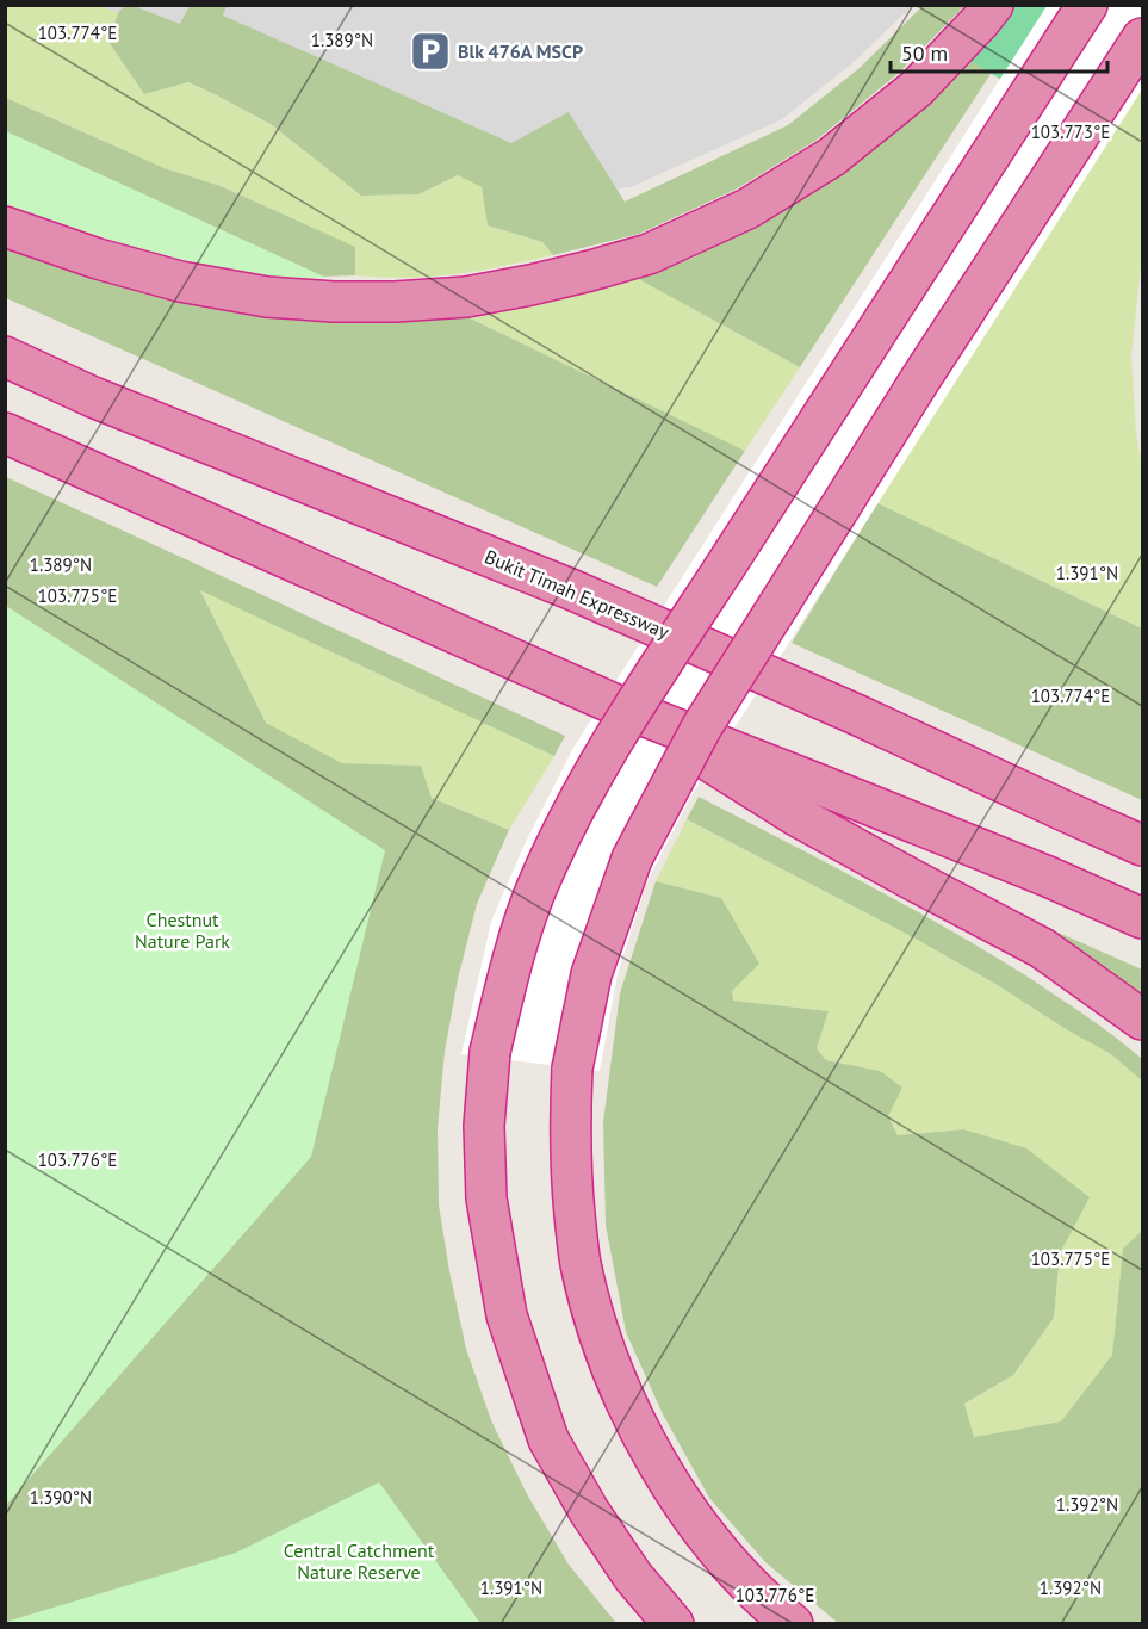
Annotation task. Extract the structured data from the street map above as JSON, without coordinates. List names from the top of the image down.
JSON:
{
  "streets": {
    "highway": ["Bukit Timah Expressway"]
  },
  "parks": ["Chestnut Nature Park", "Central Catchment Nature Reserve"],
  "places": {
    "parking": ["Blk 476A MSCP"]
  },
  "scale_bar": "50 m",
  "coordinates": [
    "103.774°E",
    "1.389°N",
    "103.773°E",
    "1.391°N",
    "103.775°E",
    "103.776°E",
    "1.390°N",
    "1.392°N"
  ]
}
